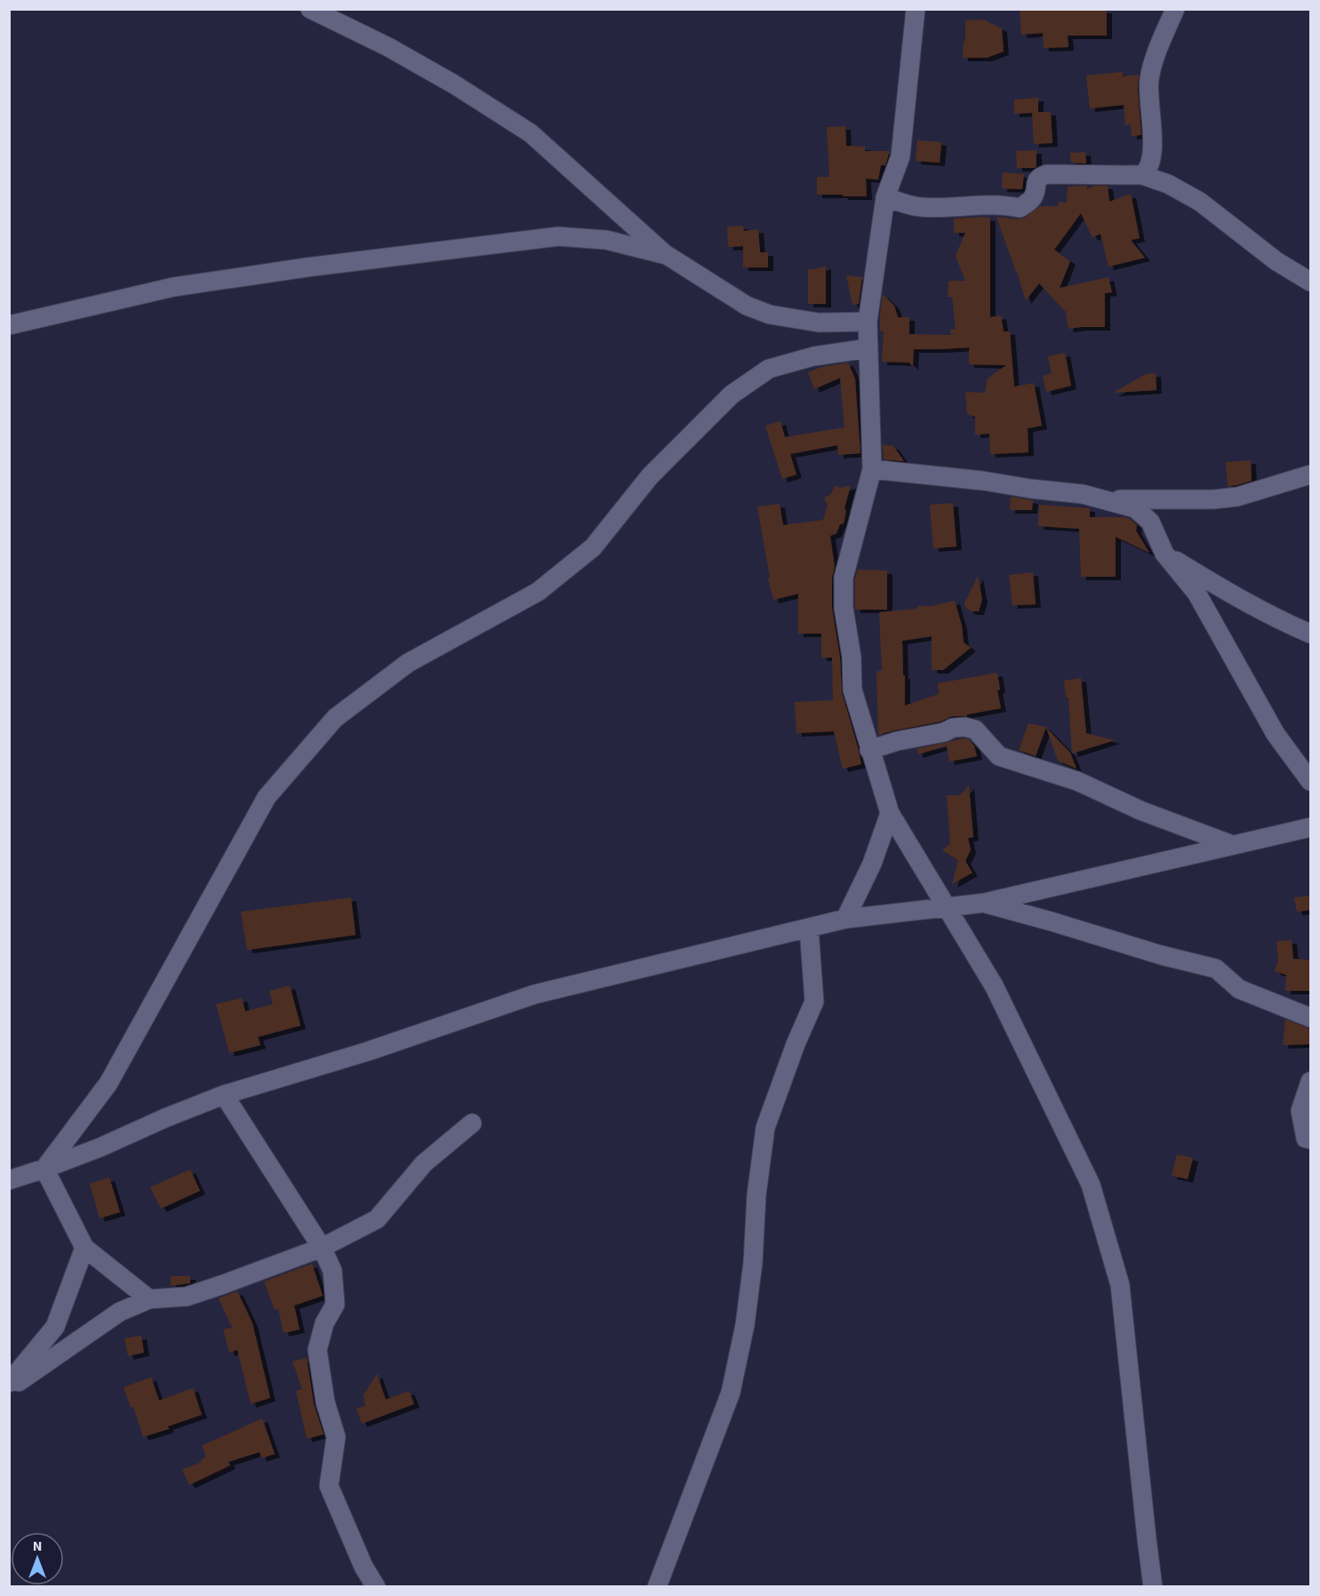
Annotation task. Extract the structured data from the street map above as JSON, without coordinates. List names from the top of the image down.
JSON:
{
  "north": "top"
}
